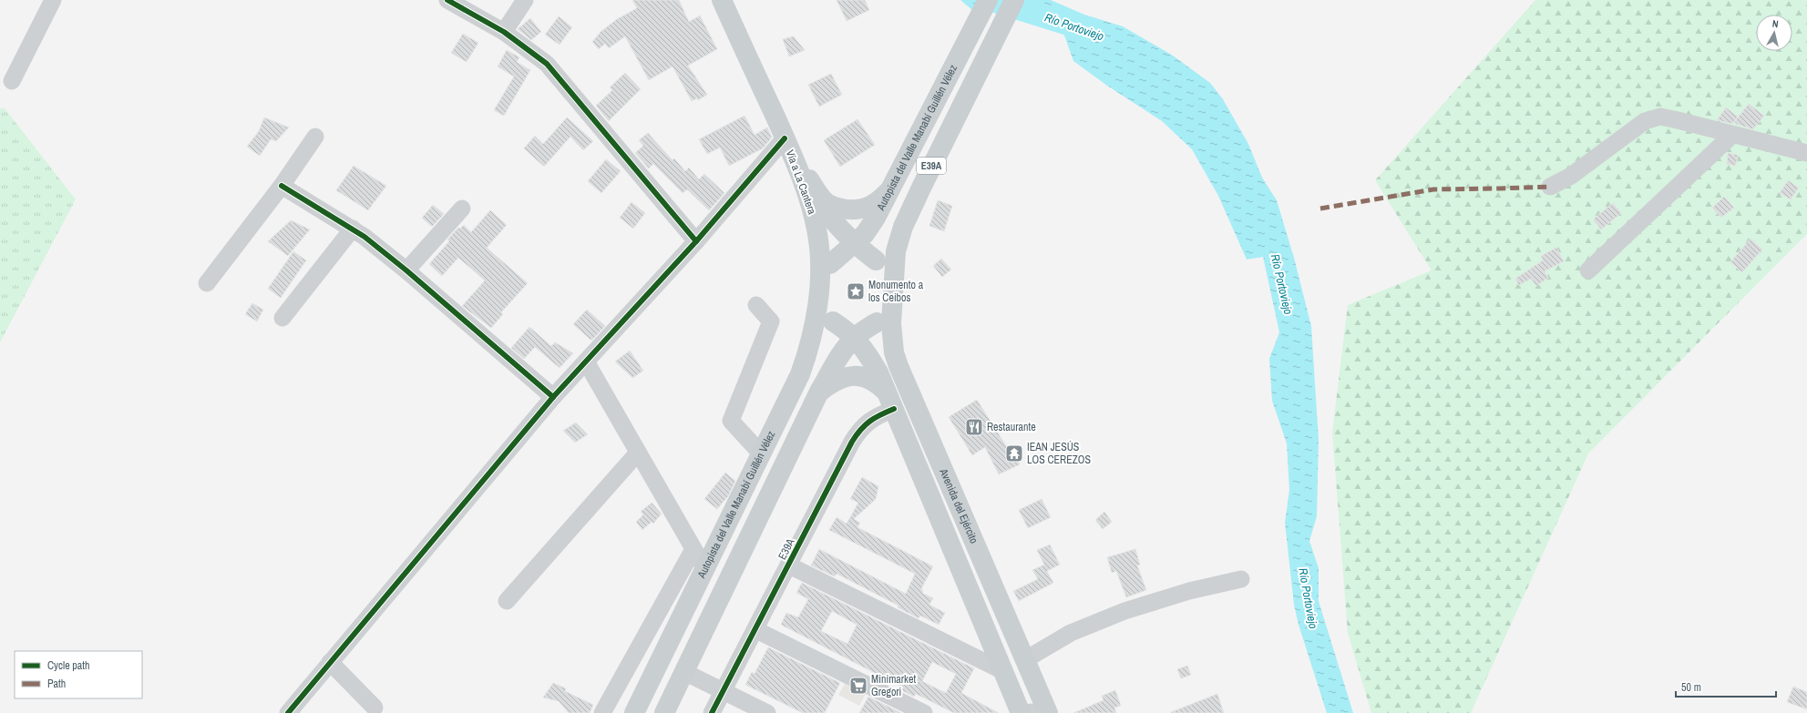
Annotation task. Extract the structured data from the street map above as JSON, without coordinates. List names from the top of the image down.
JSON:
{
  "streets": {
    "main road": [
      "Autopista del Valle Manabí Guillén Vélez",
      "E39A",
      "Vía a La Cantera",
      "Avenida del Ejército"
    ]
  },
  "crossings": [
    ["Autopista del Valle Manabí Guillén Vélez", "E39A"],
    ["Autopista del Valle Manabí Guillén Vélez", "Vía a La Cantera"],
    ["Autopista del Valle Manabí Guillén Vélez", "Avenida del Ejército"],
    ["E39A", "Vía a La Cantera"],
    ["E39A", "Avenida del Ejército"],
    ["Vía a La Cantera", "Avenida del Ejército"]
  ],
  "water": ["Río Portoviejo"],
  "places": {
    "place": ["Monumento a los Ceibos"],
    "restaurant": ["Restaurante"],
    "temple": ["IEAN JESÚS LOS CEREZOS"],
    "supermarket": ["Minimarket Gregori"]
  },
  "legend": ["Cycle path", "Path"],
  "scale_bar": "50 m",
  "north": "top"
}
